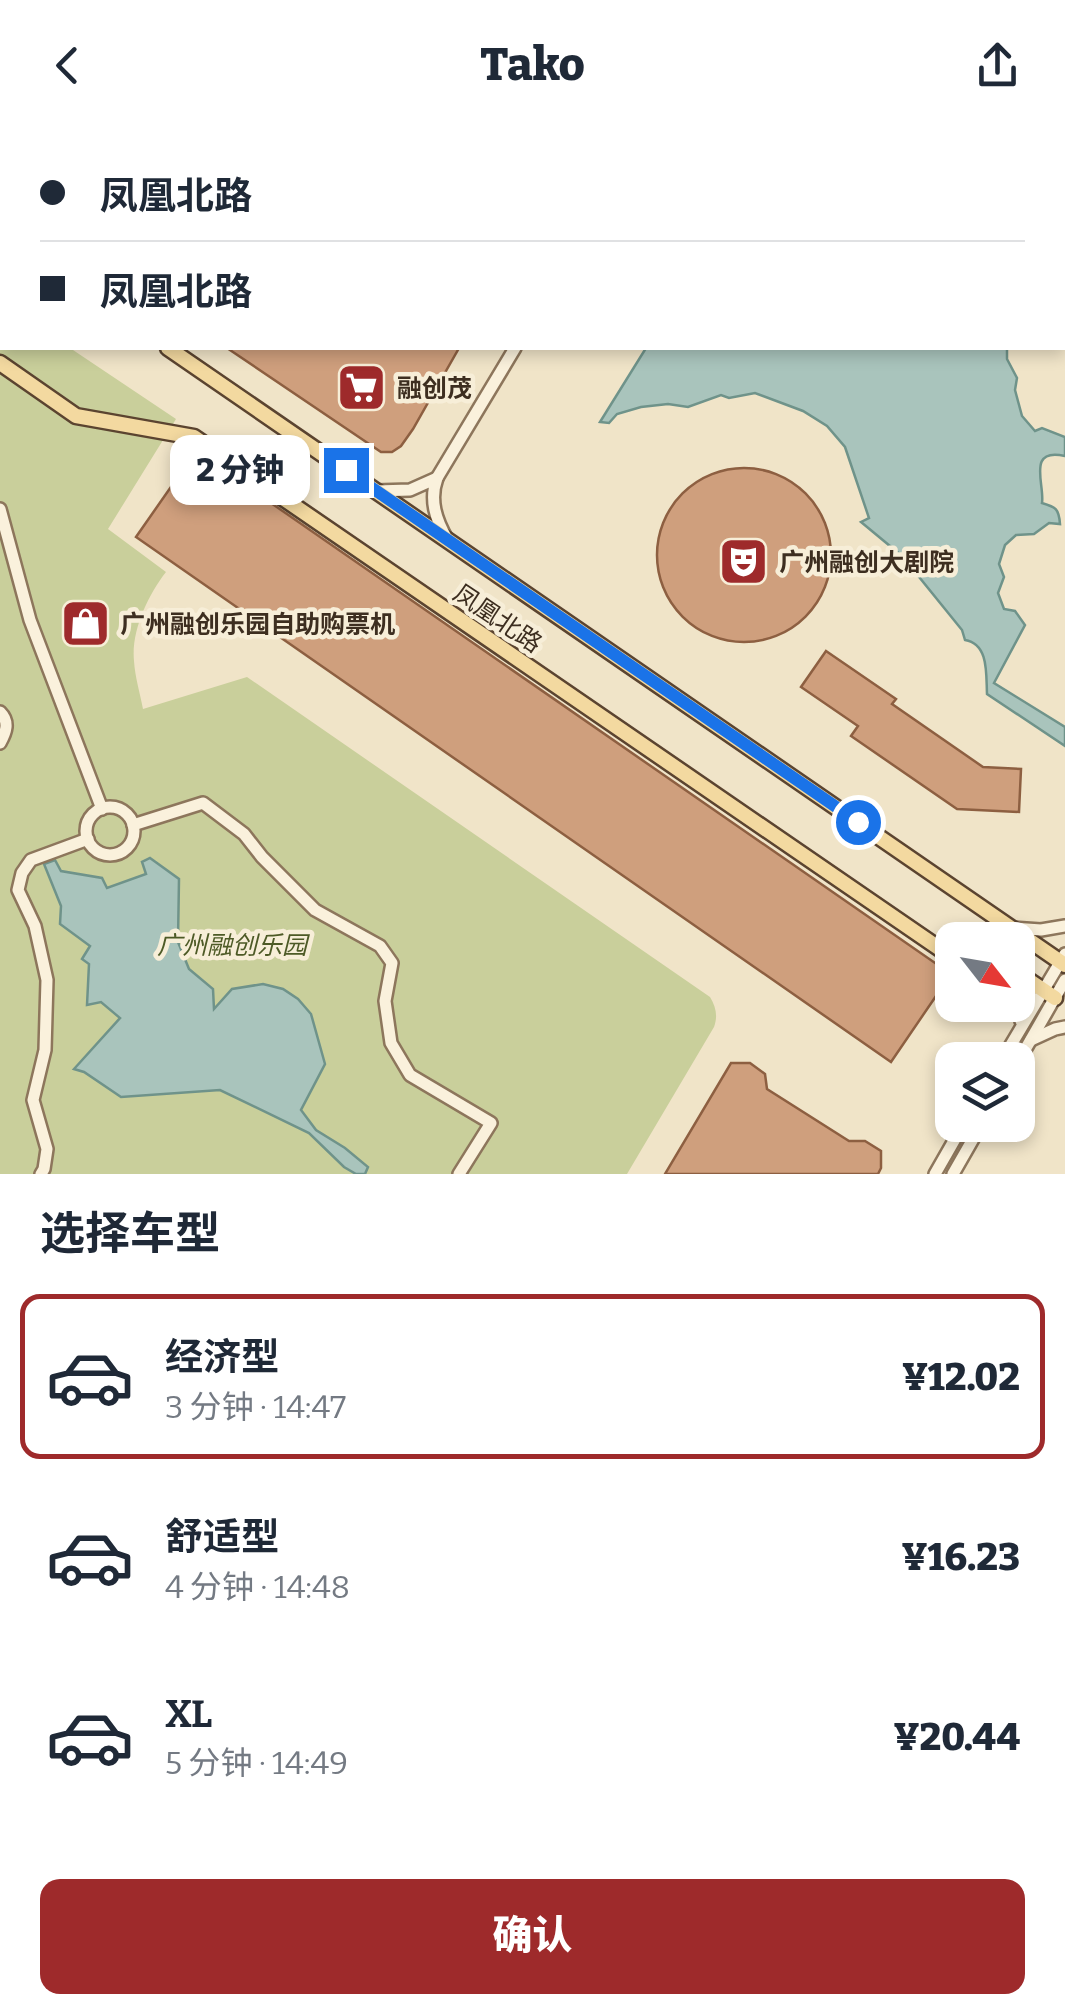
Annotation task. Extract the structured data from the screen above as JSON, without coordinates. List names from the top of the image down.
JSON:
{
  "streets": {
    "main road": ["凤凰北路"]
  },
  "parks": ["广州融创乐园"],
  "places": {
    "supermarket": ["融创茂"],
    "theatre": ["广州融创大剧院"],
    "shop": ["广州融创乐园自助购票机"]
  },
  "north": "bottom right",
  "page": {
    "header": "Tako",
    "banner": ["凤凰北路", "凤凰北路"],
    "bubble": "2 分钟",
    "heading": "选择车型",
    "list": [
      {
        "name": "经济型",
        "note": "3 分钟 · 14:47",
        "value": "¥12.02"
      },
      {
        "name": "舒适型",
        "note": "4 分钟 · 14:48",
        "value": "¥16.23"
      },
      {
        "name": "XL",
        "note": "5 分钟 · 14:49",
        "value": "¥20.44"
      }
    ],
    "buttons": "确认"
  }
}
